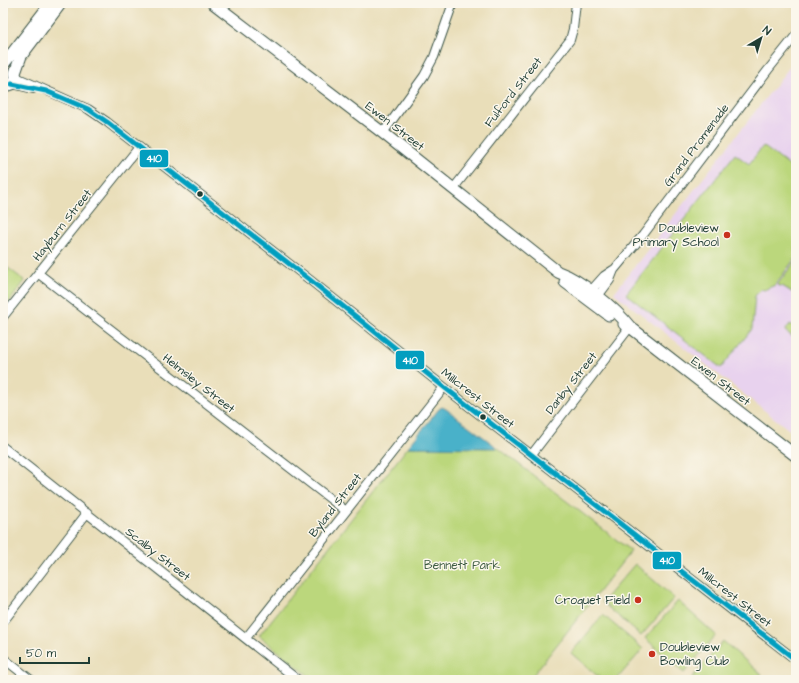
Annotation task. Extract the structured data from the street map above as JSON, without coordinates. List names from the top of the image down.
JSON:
{
  "streets": {
    "main road": ["Ewen Street"],
    "street": [
      "Fulford Street",
      "Grand Promenade",
      "Hayburn Street",
      "Helmsley Street",
      "Danby Street",
      "Millcrest Street",
      "Byland Street",
      "Scalby Street"
    ]
  },
  "crossings": [
    ["Fulford Street", "Ewen Street"],
    ["Ewen Street", "Grand Promenade"],
    ["Ewen Street", "Danby Street"],
    ["Hayburn Street", "Helmsley Street"],
    ["Hayburn Street", "Millcrest Street"],
    ["Helmsley Street", "Byland Street"],
    ["Danby Street", "Millcrest Street"],
    ["Millcrest Street", "Byland Street"],
    ["Byland Street", "Scalby Street"]
  ],
  "parks": ["Bennett Park"],
  "places": ["Doubleview Primary School", "Croquet Field", "Doubleview Bowling Club"],
  "lines": ["transit line 410"],
  "scale_bar": "50 m",
  "north": "top right"
}
